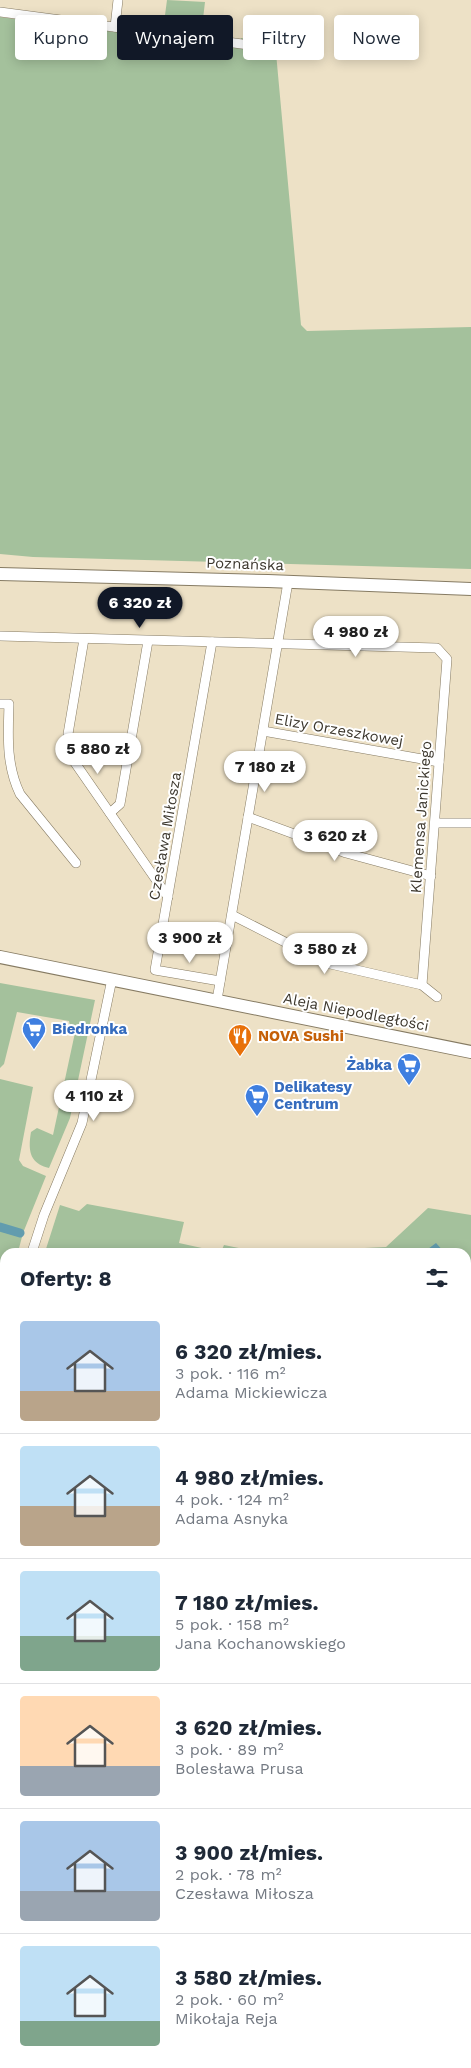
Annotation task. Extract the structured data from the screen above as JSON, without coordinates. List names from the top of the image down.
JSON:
{
  "streets": {
    "street": [
      "Poznańska",
      "Elizy Orzeszkowej",
      "Klemensa Janickiego",
      "Czesława Miłosza",
      "Aleja Niepodległości"
    ]
  },
  "crossings": [
    ["Elizy Orzeszkowej", "Klemensa Janickiego"]
  ],
  "places": {
    "supermarket": ["Biedronka", "Żabka", "Delikatesy Centrum"],
    "restaurant": ["NOVA Sushi"]
  },
  "page": {
    "chip": [
      "Kupno",
      "Wynajem",
      "Filtry",
      "Nowe"
    ],
    "price": [
      "6 320 zł",
      "4 980 zł",
      "5 880 zł",
      "7 180 zł",
      "3 620 zł",
      "3 900 zł",
      "3 580 zł",
      "4 110 zł"
    ],
    "heading": "Oferty: 8",
    "list": [
      {
        "name": "6 320 zł/mies.",
        "note": "3 pok. · 116 m² · Adama Mickiewicza"
      },
      {
        "name": "4 980 zł/mies.",
        "note": "4 pok. · 124 m² · Adama Asnyka"
      },
      {
        "name": "7 180 zł/mies.",
        "note": "5 pok. · 158 m² · Jana Kochanowskiego"
      },
      {
        "name": "3 620 zł/mies.",
        "note": "3 pok. · 89 m² · Bolesława Prusa"
      },
      {
        "name": "3 900 zł/mies.",
        "note": "2 pok. · 78 m² · Czesława Miłosza"
      },
      {
        "name": "3 580 zł/mies.",
        "note": "2 pok. · 60 m² · Mikołaja Reja"
      }
    ]
  }
}
